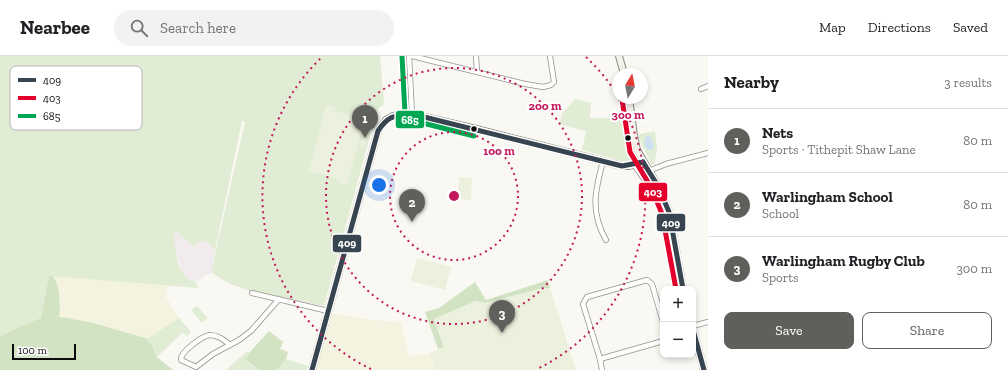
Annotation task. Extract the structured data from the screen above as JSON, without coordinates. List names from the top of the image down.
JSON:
{
  "lines": ["transit line 685", "transit line 403", "transit line 409"],
  "legend": ["409", "403", "685"],
  "scale_bar": "100 m",
  "north": "top",
  "page": {
    "header": "Nearbee",
    "search": "Search here",
    "nav": ["Map", "Directions", "Saved"],
    "heading": ["Nearby", "3 results"],
    "pins": ["1", "2", "3"],
    "list": [
      {
        "mark": "1",
        "name": "Nets",
        "note": "Sports · Tithepit Shaw Lane",
        "value": "80 m"
      },
      {
        "mark": "2",
        "name": "Warlingham School",
        "note": "School",
        "value": "80 m"
      },
      {
        "mark": "3",
        "name": "Warlingham Rugby Club",
        "note": "Sports",
        "value": "300 m"
      }
    ],
    "map_buttons": ["+", "−"],
    "buttons": ["Save", "Share"],
    "scale": "100 m"
  },
  "rings": ["200 m", "300 m", "100 m"]
}
